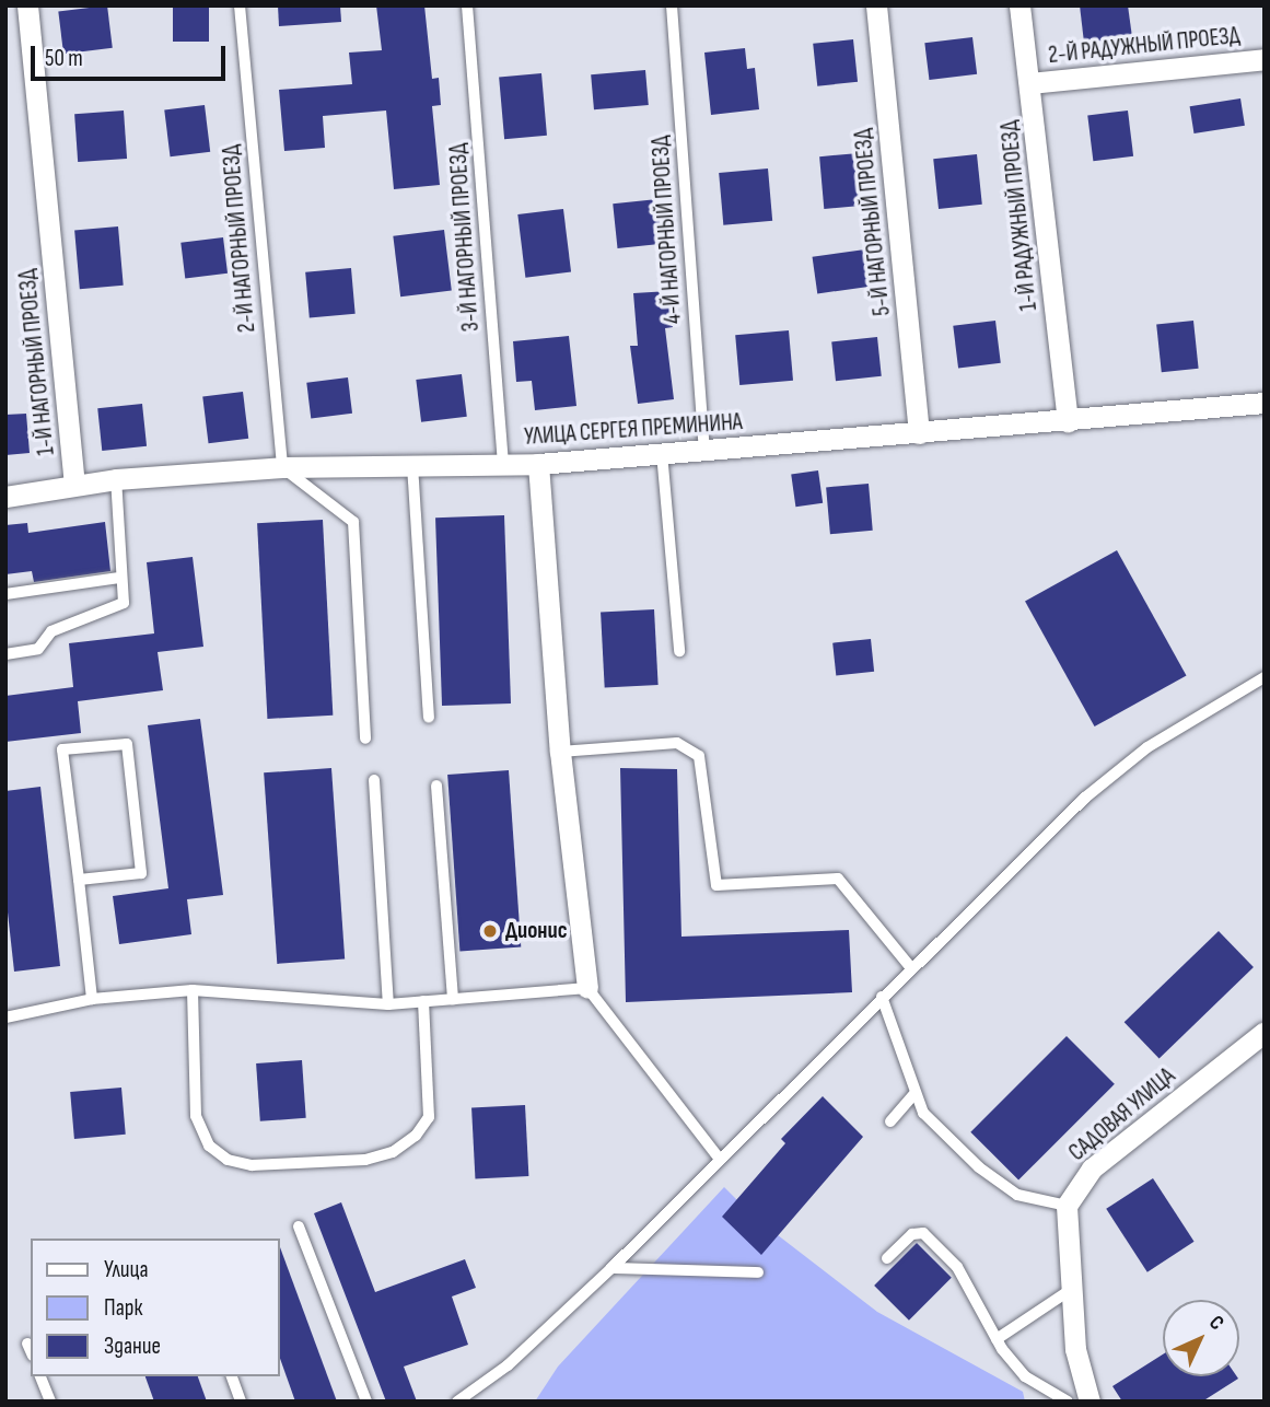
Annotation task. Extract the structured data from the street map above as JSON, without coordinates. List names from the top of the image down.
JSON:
{
  "streets": {
    "street": [
      "2-Й РАДУЖНЫЙ ПРОЕЗД",
      "1-Й РАДУЖНЫЙ ПРОЕЗД",
      "5-Й НАГОРНЫЙ ПРОЕЗД",
      "1-Й НАГОРНЫЙ ПРОЕЗД",
      "УЛИЦА СЕРГЕЯ ПРЕМИНИНА",
      "САДОВАЯ УЛИЦА"
    ],
    "lane": ["4-Й НАГОРНЫЙ ПРОЕЗД", "3-Й НАГОРНЫЙ ПРОЕЗД", "2-Й НАГОРНЫЙ ПРОЕЗД"]
  },
  "crossings": [
    ["2-Й РАДУЖНЫЙ ПРОЕЗД", "1-Й РАДУЖНЫЙ ПРОЕЗД"],
    ["1-Й РАДУЖНЫЙ ПРОЕЗД", "УЛИЦА СЕРГЕЯ ПРЕМИНИНА"],
    ["5-Й НАГОРНЫЙ ПРОЕЗД", "УЛИЦА СЕРГЕЯ ПРЕМИНИНА"],
    ["4-Й НАГОРНЫЙ ПРОЕЗД", "УЛИЦА СЕРГЕЯ ПРЕМИНИНА"],
    ["3-Й НАГОРНЫЙ ПРОЕЗД", "УЛИЦА СЕРГЕЯ ПРЕМИНИНА"],
    ["2-Й НАГОРНЫЙ ПРОЕЗД", "УЛИЦА СЕРГЕЯ ПРЕМИНИНА"],
    ["1-Й НАГОРНЫЙ ПРОЕЗД", "УЛИЦА СЕРГЕЯ ПРЕМИНИНА"]
  ],
  "places": ["Дионис"],
  "legend": ["Улица", "Парк", "Здание"],
  "scale_bar": "50 m",
  "north": "top right"
}
